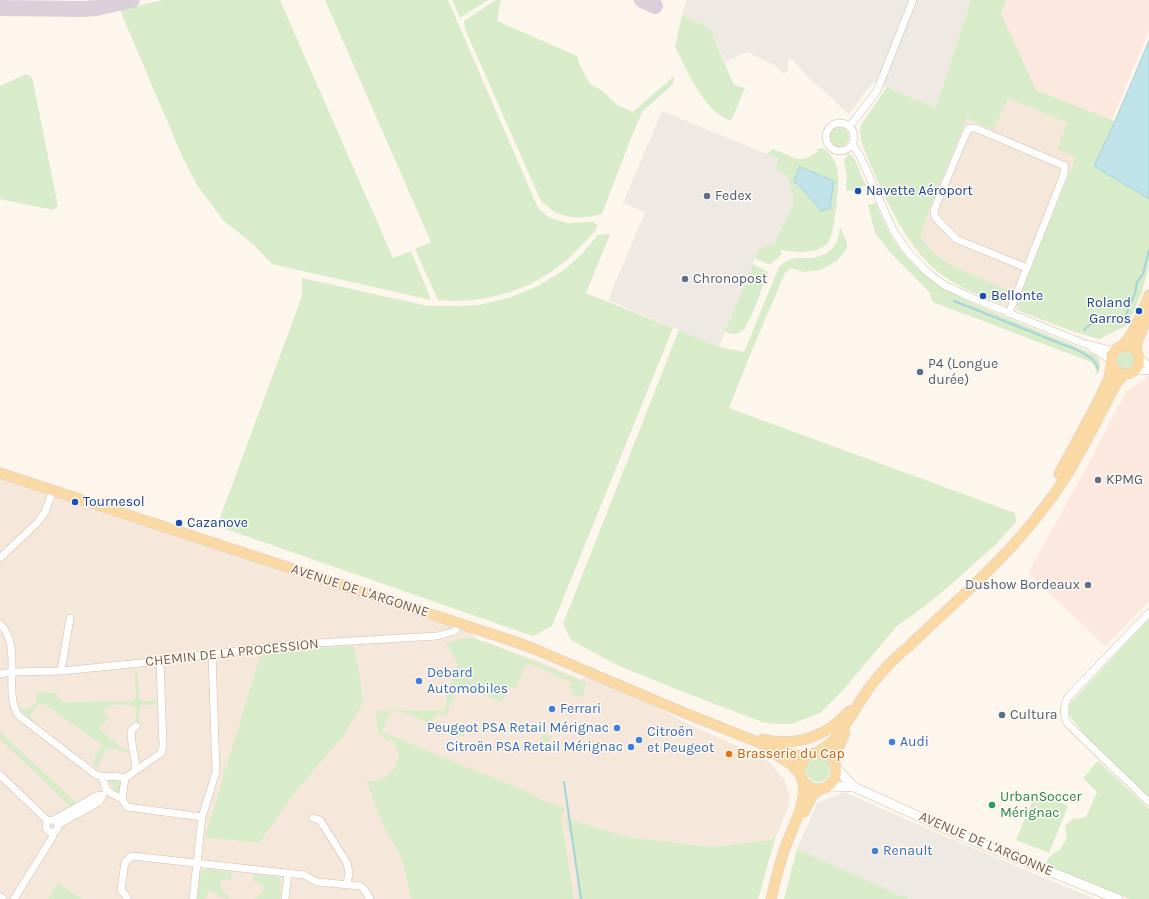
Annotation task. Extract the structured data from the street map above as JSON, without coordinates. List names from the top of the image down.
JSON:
{
  "streets": {
    "main road": ["AVENUE DE L'ARGONNE"],
    "street": ["CHEMIN DE LA PROCESSION"]
  },
  "crossings": [
    ["AVENUE DE L'ARGONNE", "CHEMIN DE LA PROCESSION"]
  ],
  "places": [
    "Navette Aéroport",
    "Fedex",
    "Chronopost",
    "Bellonte",
    "Roland Garros",
    "P4 (Longue durée)",
    "KPMG",
    "Tournesol",
    "Cazanove",
    "Dushow Bordeaux",
    "Debard Automobiles",
    "Ferrari",
    "Cultura",
    "Peugeot PSA Retail Mérignac",
    "Citroën et Peugeot",
    "Audi",
    "Citroën PSA Retail Mérignac",
    "Brasserie du Cap",
    "UrbanSoccer Mérignac",
    "Renault"
  ]
}
